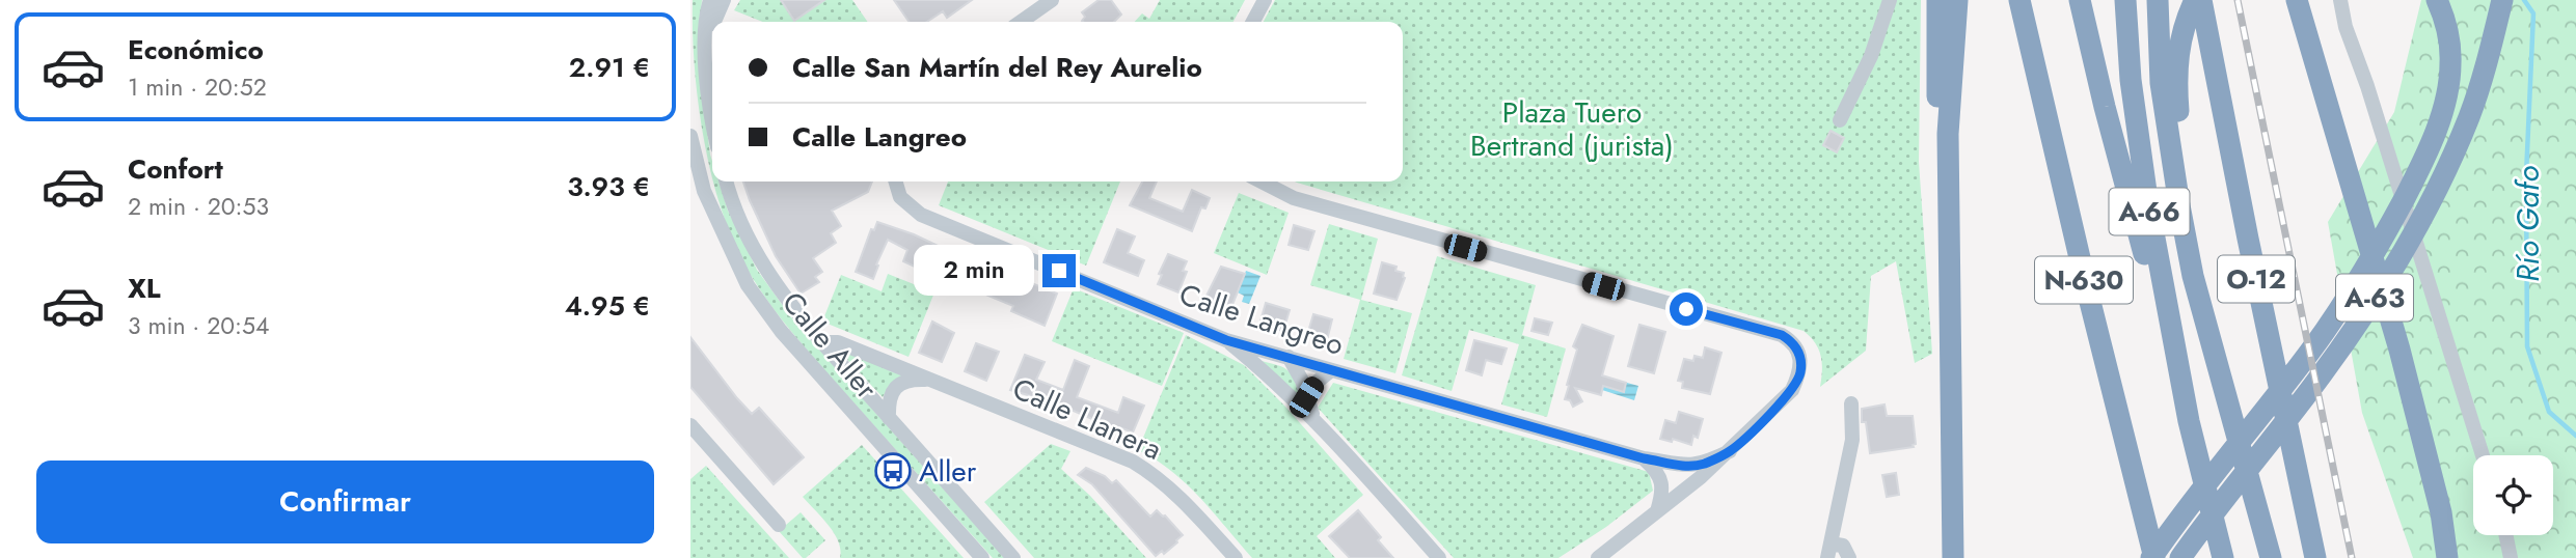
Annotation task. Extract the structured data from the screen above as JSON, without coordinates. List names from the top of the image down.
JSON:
{
  "streets": {
    "highway": [
      "A-66",
      "O-12",
      "N-630",
      "A-63"
    ],
    "street": ["Calle Langreo", "Calle Aller", "Calle Llanera"]
  },
  "crossings": [
    ["Calle Aller", "Calle Llanera"]
  ],
  "water": ["Río Gafo"],
  "parks": ["Plaza Tuero Bertrand (jurista)"],
  "places": {
    "bus stop": ["Aller"]
  },
  "page": {
    "list": [
      {
        "name": "Económico",
        "note": "1 min · 20:52",
        "value": "2.91 €"
      },
      {
        "name": "Confort",
        "note": "2 min · 20:53",
        "value": "3.93 €"
      },
      {
        "name": "XL",
        "note": "3 min · 20:54",
        "value": "4.95 €"
      }
    ],
    "banner": ["Calle San Martín del Rey Aurelio", "Calle Langreo"],
    "bubble": "2 min",
    "buttons": "Confirmar"
  }
}
